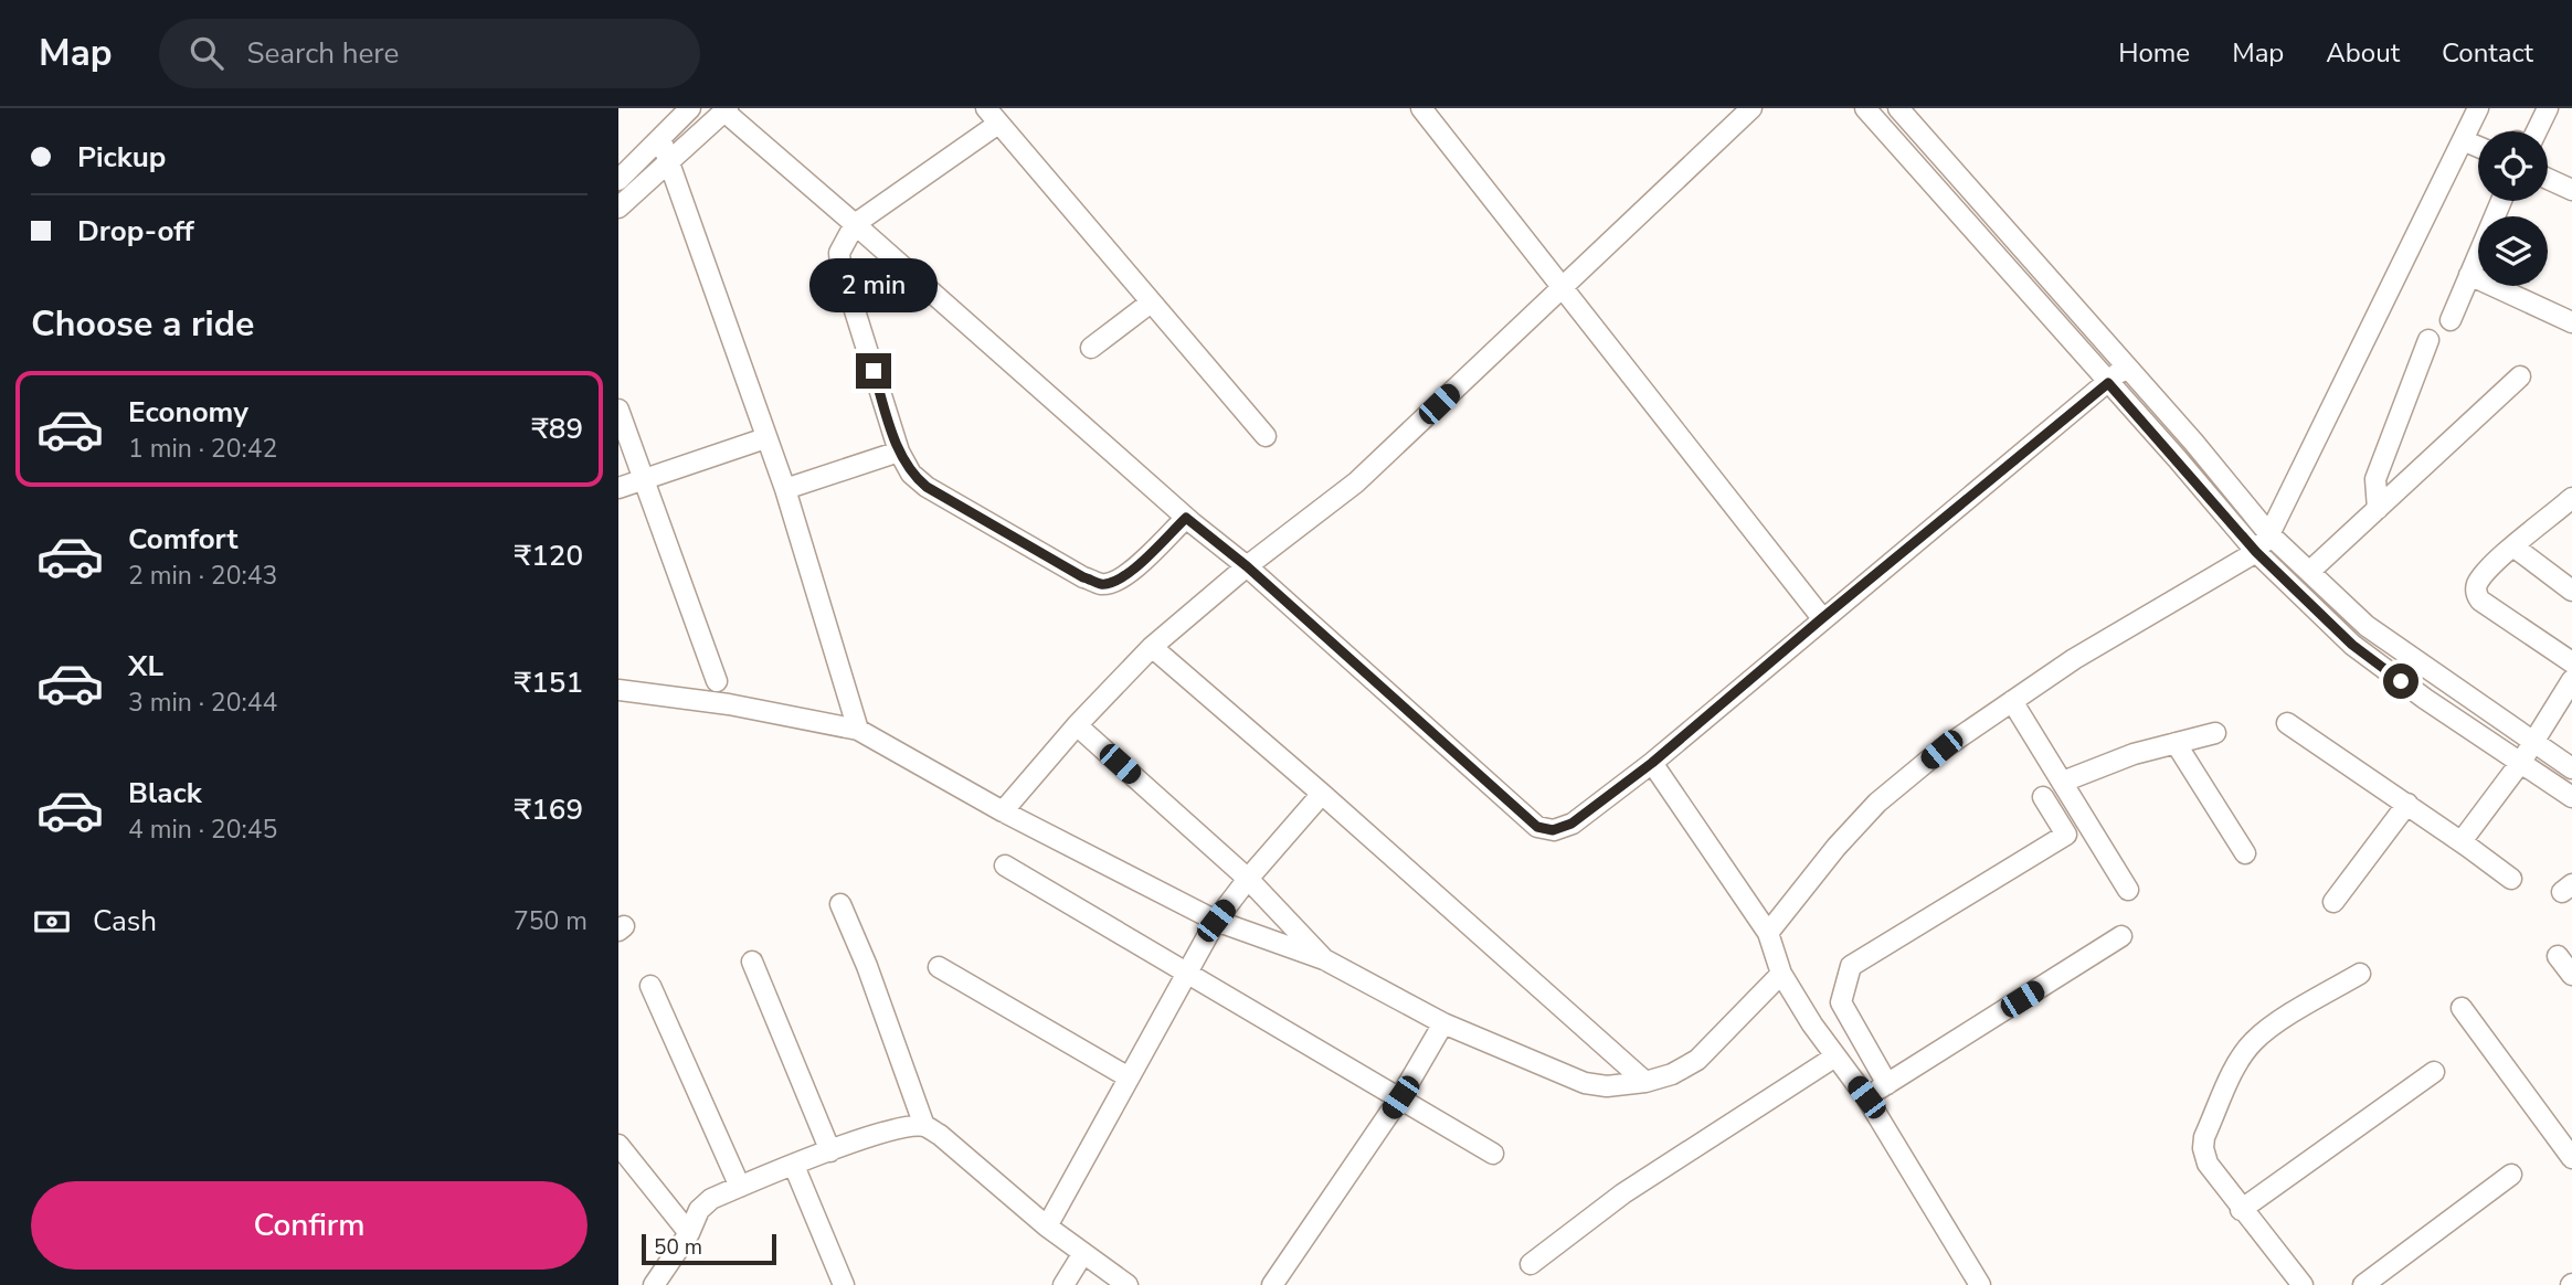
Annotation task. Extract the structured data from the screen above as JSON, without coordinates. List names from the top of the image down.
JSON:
{
  "scale_bar": "50 m",
  "page": {
    "header": "Map",
    "search": "Search here",
    "nav": [
      "Home",
      "Map",
      "About",
      "Contact"
    ],
    "banner": ["Pickup", "Drop-off"],
    "bubble": "2 min",
    "heading": "Choose a ride",
    "list": [
      {
        "name": "Economy",
        "note": "1 min · 20:42",
        "value": "₹89"
      },
      {
        "name": "Comfort",
        "note": "2 min · 20:43",
        "value": "₹120"
      },
      {
        "name": "XL",
        "note": "3 min · 20:44",
        "value": "₹151"
      },
      {
        "name": "Black",
        "note": "4 min · 20:45",
        "value": "₹169"
      }
    ],
    "pay": ["Cash", "750 m"],
    "buttons": "Confirm",
    "scale": "50 m"
  }
}
